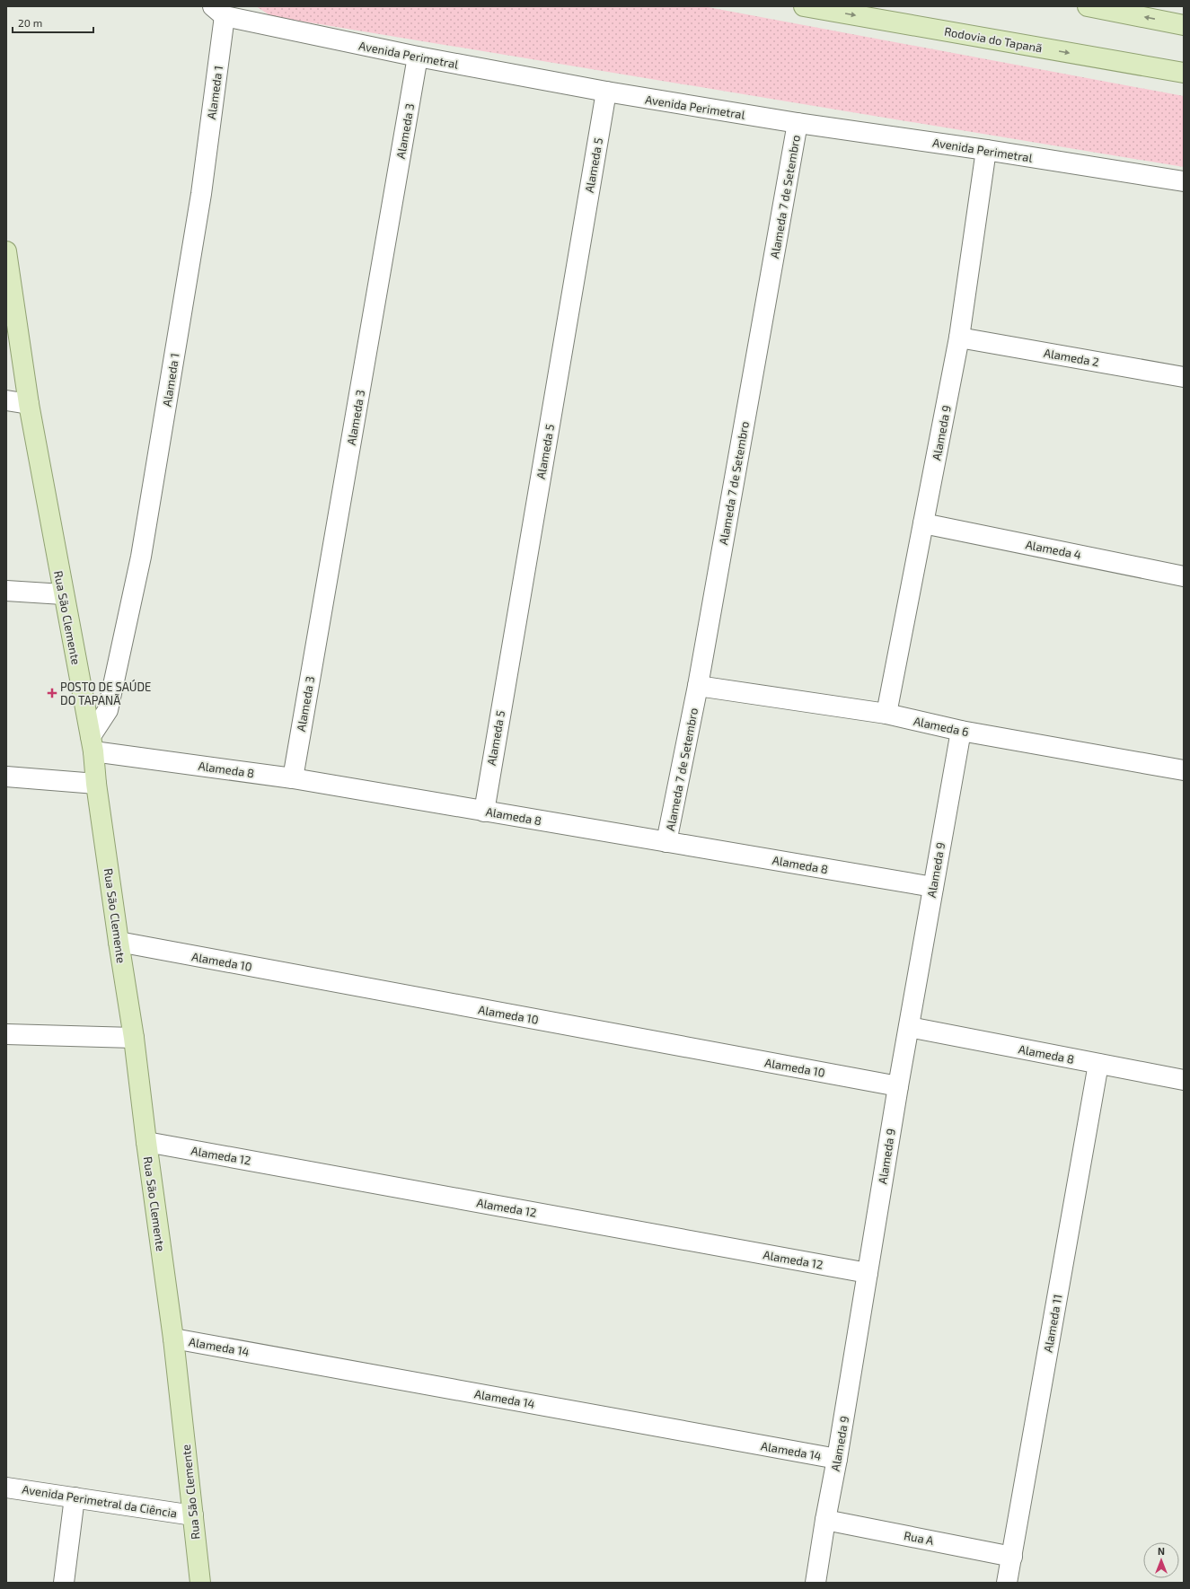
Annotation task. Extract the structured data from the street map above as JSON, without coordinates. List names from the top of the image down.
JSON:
{
  "streets": {
    "main road": ["Rodovia do Tapanã", "Rua São Clemente"],
    "street": [
      "Avenida Perimetral",
      "Alameda 1",
      "Alameda 3",
      "Alameda 5",
      "Alameda 7 de Setembro",
      "Alameda 2",
      "Alameda 9",
      "Alameda 4",
      "Alameda 6",
      "Alameda 8",
      "Alameda 10",
      "Alameda 12",
      "Alameda 11",
      "Alameda 14",
      "Avenida Perimetral da Ciência",
      "Rua A"
    ]
  },
  "crossings": [
    ["Avenida Perimetral", "Alameda 1"],
    ["Avenida Perimetral", "Alameda 3"],
    ["Avenida Perimetral", "Alameda 5"],
    ["Avenida Perimetral", "Alameda 7 de Setembro"],
    ["Avenida Perimetral", "Alameda 9"],
    ["Alameda 1", "Rua São Clemente"],
    ["Alameda 1", "Alameda 8"],
    ["Alameda 3", "Alameda 8"],
    ["Alameda 5", "Alameda 8"],
    ["Alameda 7 de Setembro", "Alameda 6"],
    ["Alameda 7 de Setembro", "Alameda 8"],
    ["Alameda 2", "Alameda 9"],
    ["Alameda 9", "Alameda 4"],
    ["Alameda 9", "Alameda 6"],
    ["Alameda 9", "Alameda 8"],
    ["Alameda 9", "Alameda 10"],
    ["Alameda 9", "Alameda 12"],
    ["Alameda 9", "Alameda 14"],
    ["Alameda 9", "Rua A"],
    ["Rua São Clemente", "Alameda 8"],
    ["Rua São Clemente", "Alameda 10"],
    ["Rua São Clemente", "Alameda 12"],
    ["Rua São Clemente", "Alameda 14"],
    ["Rua São Clemente", "Avenida Perimetral da Ciência"],
    ["Alameda 8", "Alameda 11"],
    ["Alameda 11", "Rua A"]
  ],
  "one_way": ["Rodovia do Tapanã"],
  "places": {
    "health": ["POSTO DE SAÚDE DO TAPANÃ"]
  },
  "scale_bar": "20 m",
  "north": "top"
}
